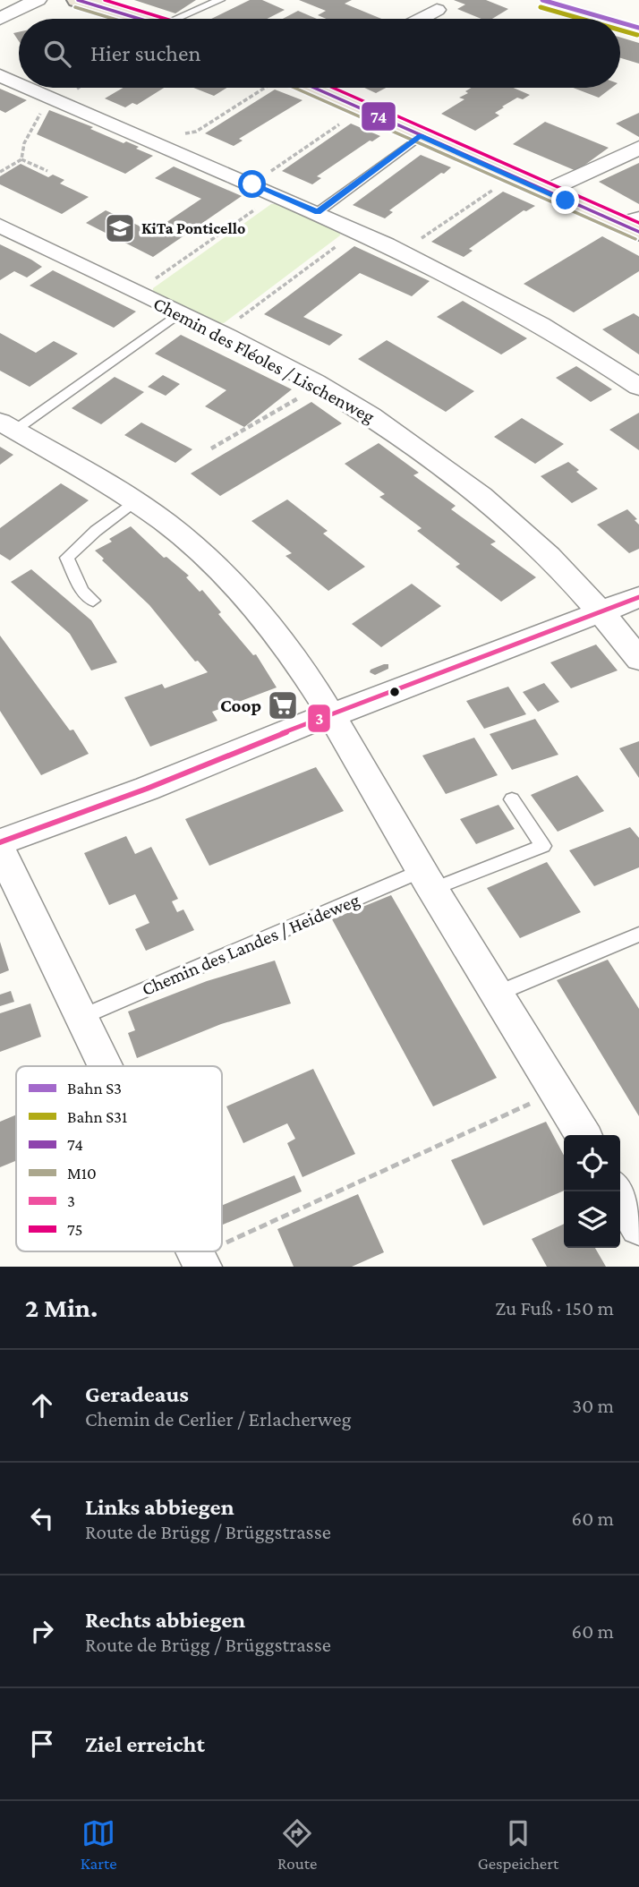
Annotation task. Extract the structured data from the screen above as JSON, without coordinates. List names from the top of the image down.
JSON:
{
  "streets": {
    "street": ["Chemin des Fléoles / Lischenweg"],
    "lane": ["Chemin des Landes / Heideweg"]
  },
  "places": {
    "school or university": ["KiTa Ponticello"],
    "supermarket": ["Coop"]
  },
  "lines": [
    "rail line S3",
    "transit line 74",
    "transit line 75",
    "rail line S31",
    "transit line M10",
    "transit line 3"
  ],
  "legend": [
    "Bahn S3",
    "Bahn S31",
    "74",
    "M10",
    "3",
    "75"
  ],
  "page": {
    "search": "Hier suchen",
    "heading": ["2 Min.", "Zu Fuß · 150 m"],
    "list": [
      ["Geradeaus", "Chemin de Cerlier / Erlacherweg", "30 m"],
      ["Links abbiegen", "Route de Brügg / Brüggstrasse", "60 m"],
      ["Rechts abbiegen", "Route de Brügg / Brüggstrasse", "60 m"],
      "Ziel erreicht"
    ],
    "nav": ["Karte", "Route", "Gespeichert"]
  }
}
